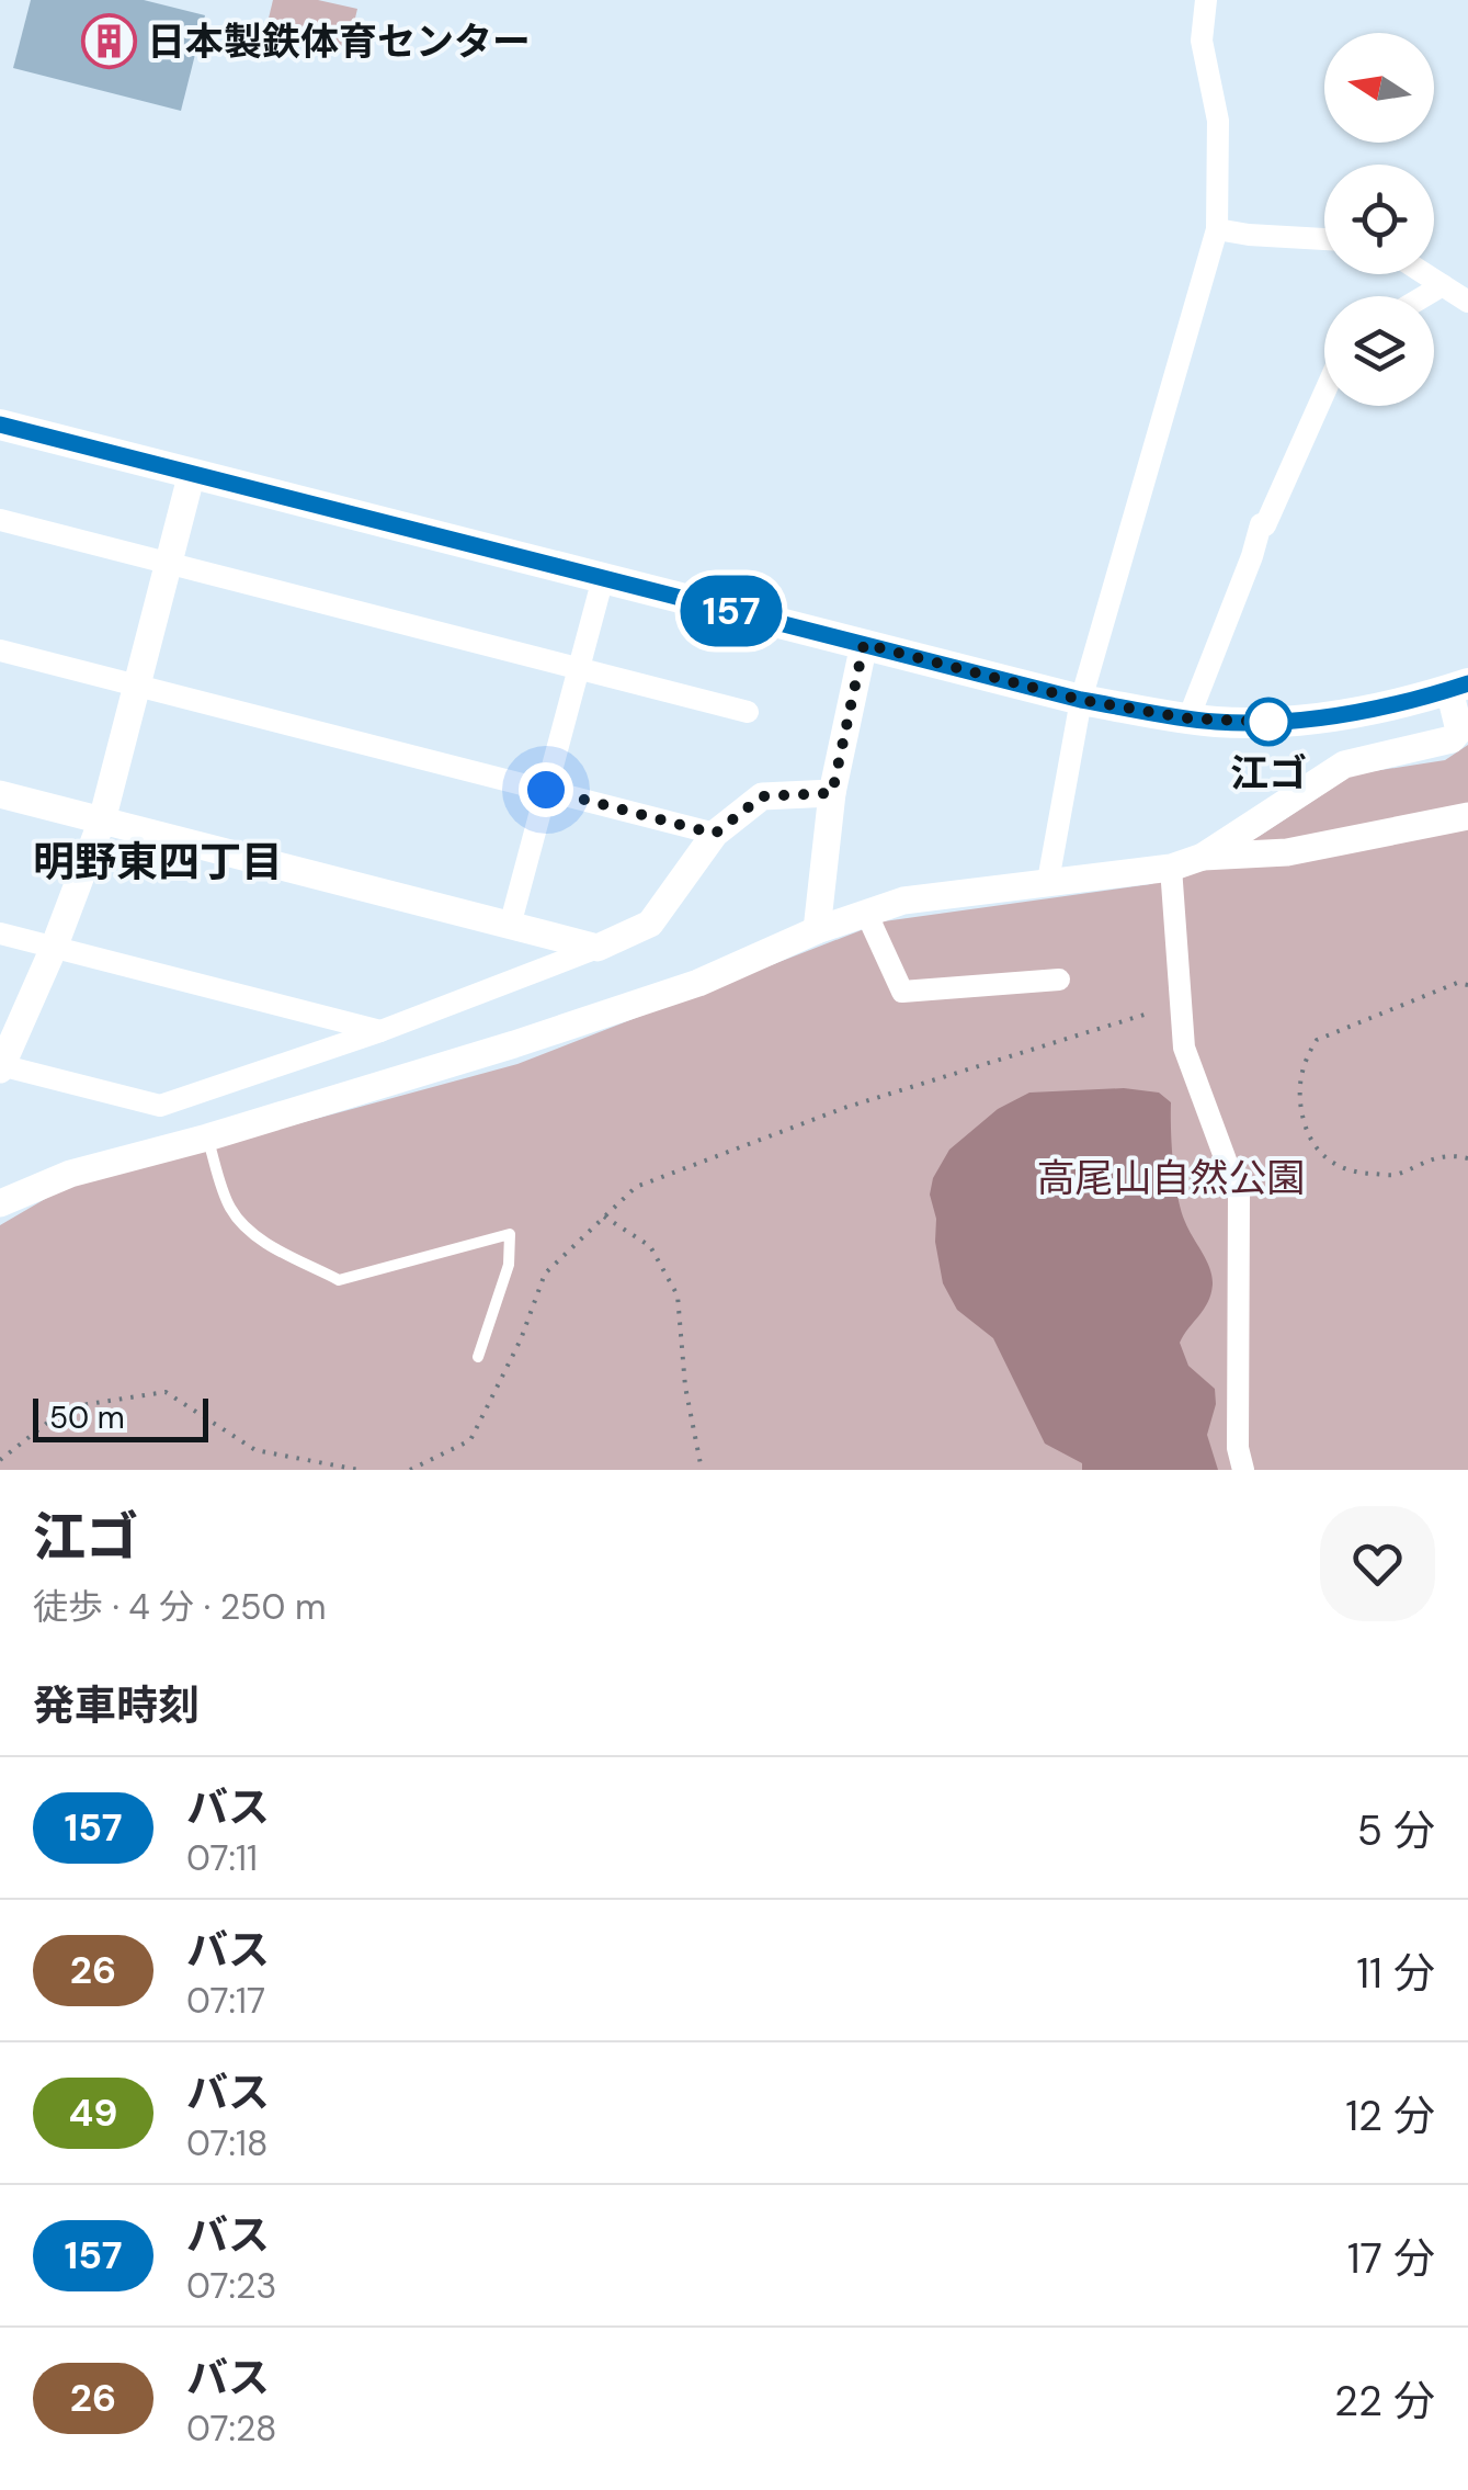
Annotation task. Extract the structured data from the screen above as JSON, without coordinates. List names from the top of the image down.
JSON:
{
  "districts": ["明野東四丁目"],
  "parks": ["高尾山自然公園"],
  "places": {
    "building": ["日本製鉄体育センター"],
    "other": ["江ゴ"]
  },
  "lines": ["bus line 157"],
  "scale_bar": "50 m",
  "north": "left",
  "page": {
    "on_map": "157",
    "scale": "50 m",
    "heading": [
      ["江ゴ", "徒歩 · 4 分 · 250 m"],
      "発車時刻"
    ],
    "list": [
      {
        "mark": "157",
        "name": "バス",
        "note": "07:11",
        "value": "5 分"
      },
      {
        "mark": "26",
        "name": "バス",
        "note": "07:17",
        "value": "11 分"
      },
      {
        "mark": "49",
        "name": "バス",
        "note": "07:18",
        "value": "12 分"
      },
      {
        "mark": "157",
        "name": "バス",
        "note": "07:23",
        "value": "17 分"
      },
      {
        "mark": "26",
        "name": "バス",
        "note": "07:28",
        "value": "22 分"
      }
    ]
  }
}
